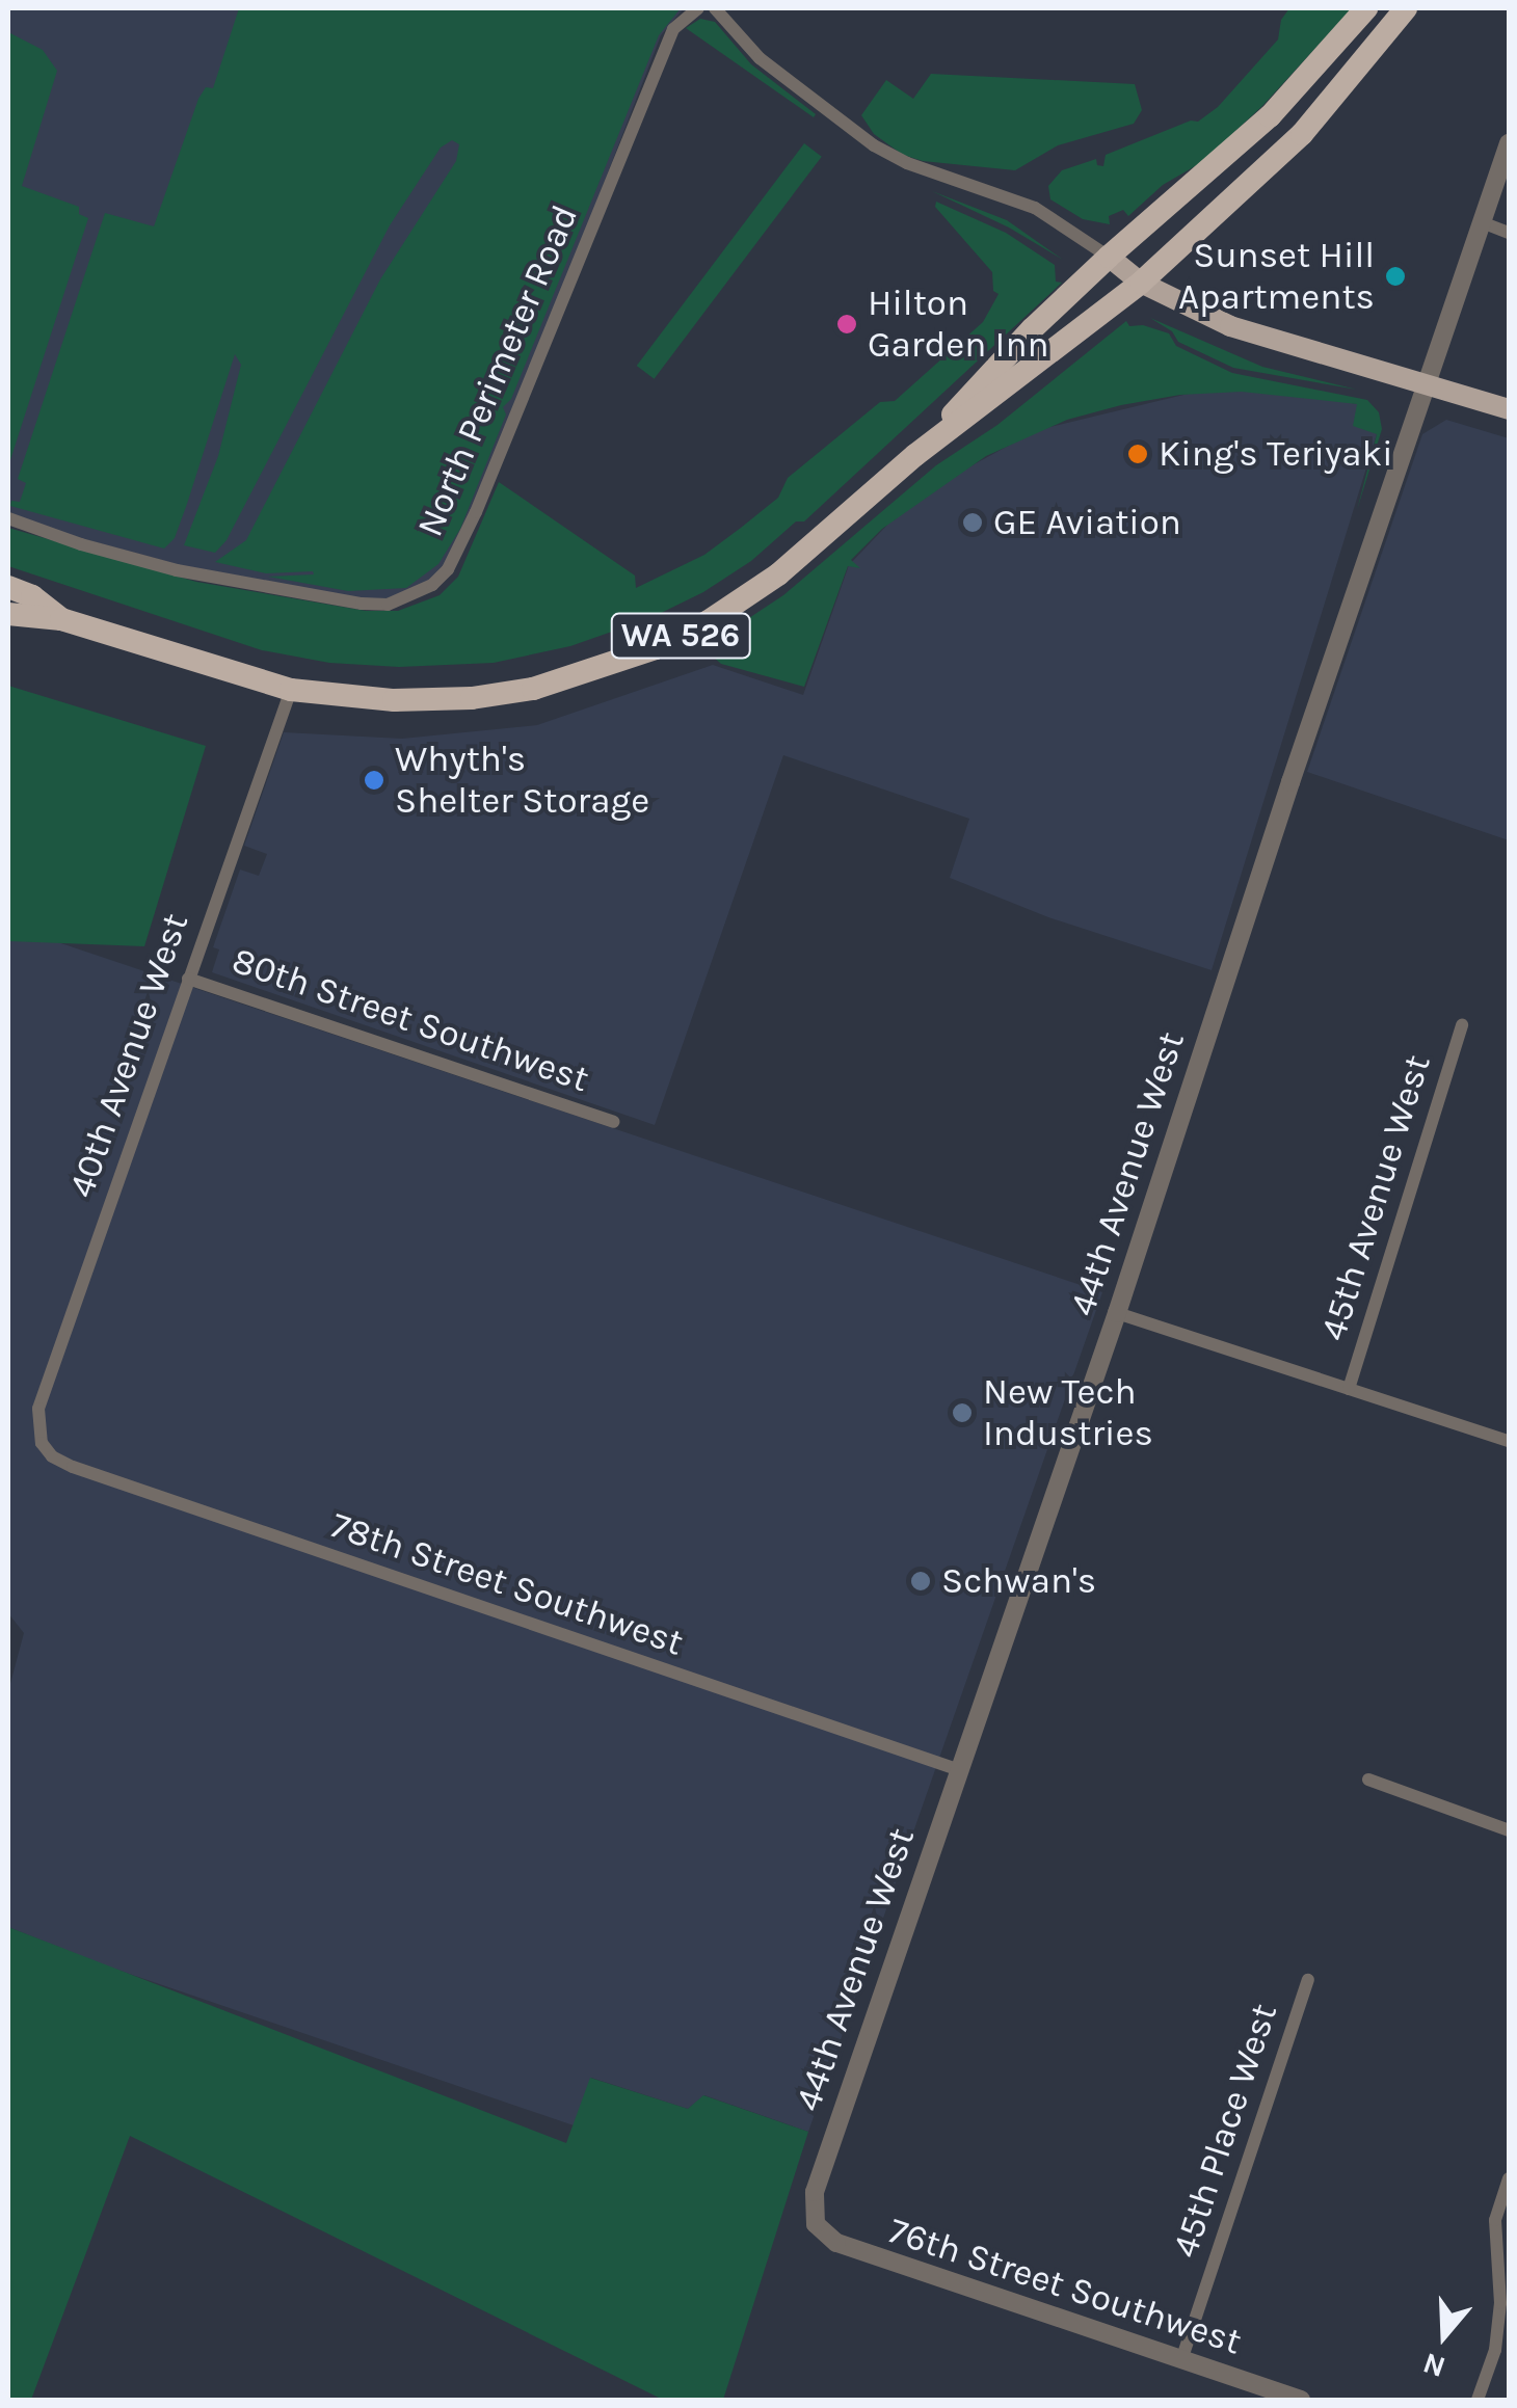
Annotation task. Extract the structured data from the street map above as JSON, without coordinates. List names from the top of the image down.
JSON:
{
  "streets": {
    "highway": ["WA 526"],
    "street": [
      "North Perimeter Road",
      "80th Street Southwest",
      "40th Avenue West",
      "44th Avenue West",
      "45th Avenue West",
      "78th Street Southwest",
      "45th Place West",
      "76th Street Southwest"
    ]
  },
  "crossings": [
    ["WA 526", "40th Avenue West"],
    ["80th Street Southwest", "40th Avenue West"],
    ["40th Avenue West", "78th Street Southwest"],
    ["44th Avenue West", "78th Street Southwest"],
    ["44th Avenue West", "76th Street Southwest"],
    ["45th Place West", "76th Street Southwest"]
  ],
  "places": [
    "Sunset Hill Apartments",
    "Hilton Garden Inn",
    "King's Teriyaki",
    "GE Aviation",
    "Whyth's Shelter Storage",
    "New Tech Industries",
    "Schwan's"
  ],
  "north": "bottom"
}
